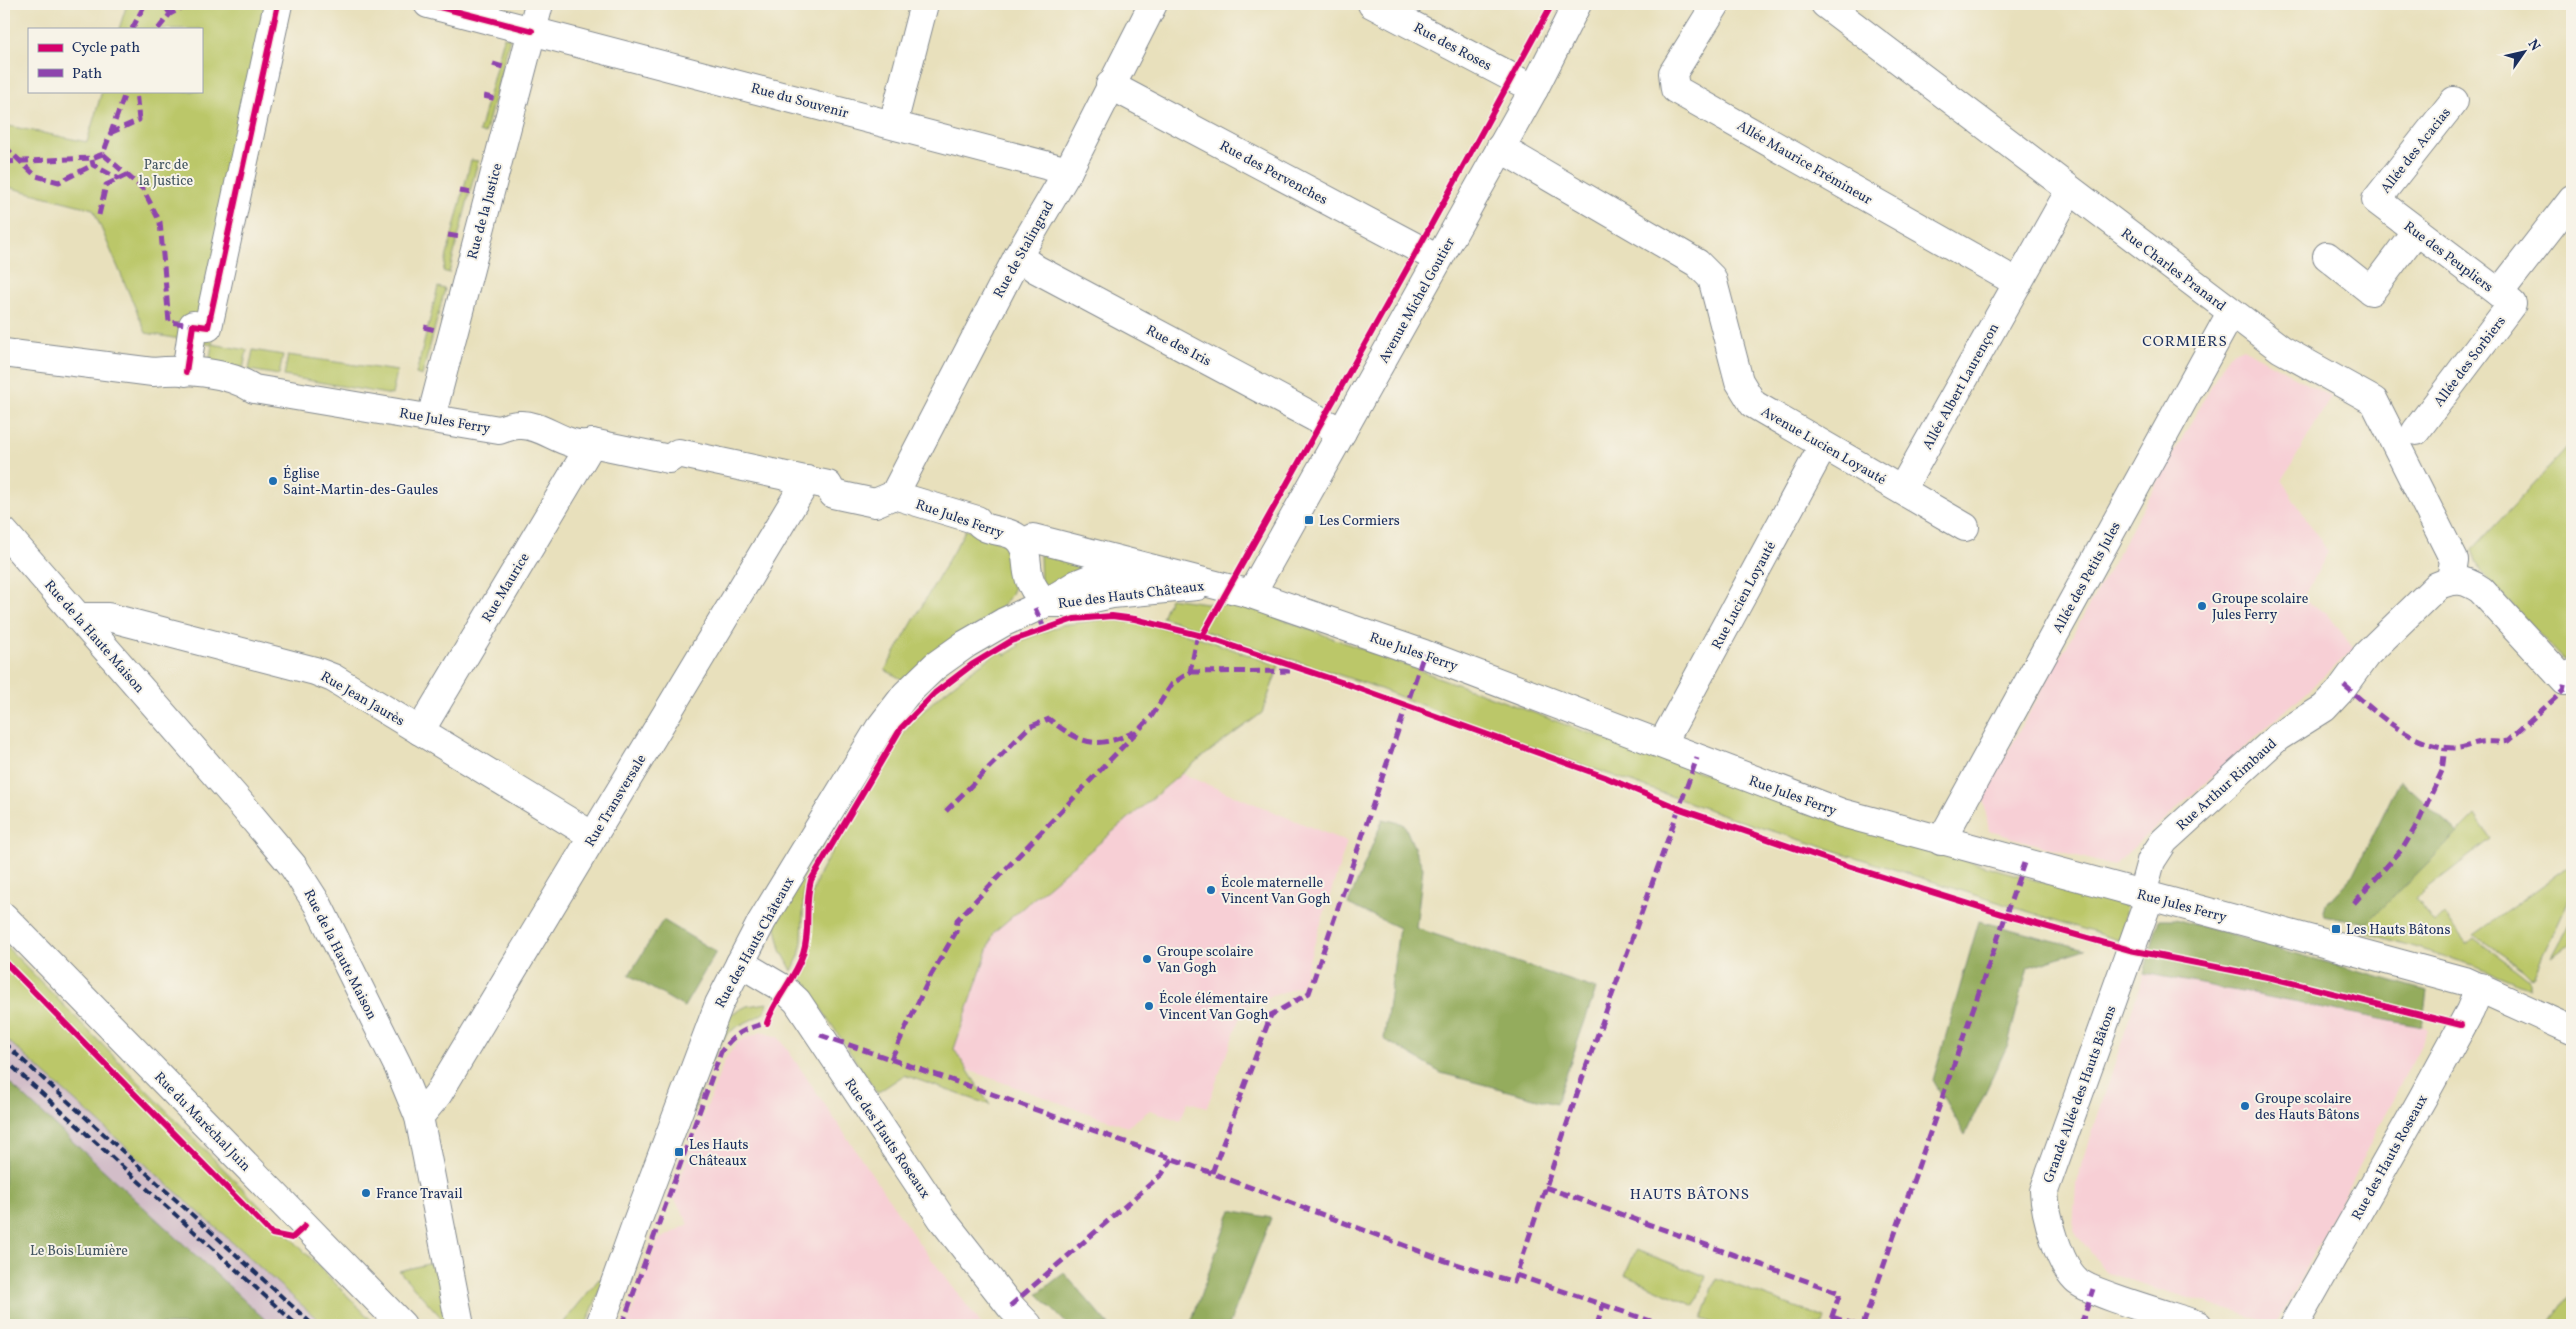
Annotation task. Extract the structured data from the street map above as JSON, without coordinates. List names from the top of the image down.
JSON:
{
  "streets": {
    "street": [
      "Rue des Roses",
      "Rue du Souvenir",
      "Allée des Acacias",
      "Allée Maurice Frémineur",
      "Rue des Pervenches",
      "Rue de la Justice",
      "Rue de Stalingrad",
      "Rue des Peupliers",
      "Rue Charles Pranard",
      "Avenue Michel Goutier",
      "Rue des Iris",
      "Allée des Sorbiers",
      "Allée Albert Laurençon",
      "Rue Jules Ferry",
      "Avenue Lucien Loyauté",
      "Allée des Petits Jules",
      "Rue Maurice",
      "Rue des Hauts Châteaux",
      "Rue Lucien Loyauté",
      "Rue de la Haute Maison",
      "Rue Jean Jaurès",
      "Rue Arthur Rimbaud",
      "Rue Transversale",
      "Grande Allée des Hauts Bâtons",
      "Rue du Maréchal Juin",
      "Rue des Hauts Roseaux"
    ]
  },
  "crossings": [
    ["Rue des Roses", "Avenue Michel Goutier"],
    ["Rue du Souvenir", "Rue de la Justice"],
    ["Rue du Souvenir", "Rue de Stalingrad"],
    ["Allée des Acacias", "Rue des Peupliers"],
    ["Allée Maurice Frémineur", "Allée Albert Laurençon"],
    ["Rue des Pervenches", "Rue de Stalingrad"],
    ["Rue des Pervenches", "Avenue Michel Goutier"],
    ["Rue de la Justice", "Rue Jules Ferry"],
    ["Rue de Stalingrad", "Rue des Iris"],
    ["Rue de Stalingrad", "Rue Jules Ferry"],
    ["Rue des Peupliers", "Allée des Sorbiers"],
    ["Rue Charles Pranard", "Allée Albert Laurençon"],
    ["Rue Charles Pranard", "Allée des Petits Jules"],
    ["Rue Charles Pranard", "Rue Arthur Rimbaud"],
    ["Avenue Michel Goutier", "Rue des Iris"],
    ["Avenue Michel Goutier", "Rue Jules Ferry"],
    ["Avenue Michel Goutier", "Avenue Lucien Loyauté"],
    ["Allée Albert Laurençon", "Avenue Lucien Loyauté"],
    ["Rue Jules Ferry", "Allée des Petits Jules"],
    ["Rue Jules Ferry", "Rue Maurice"],
    ["Rue Jules Ferry", "Rue des Hauts Châteaux"],
    ["Rue Jules Ferry", "Rue Lucien Loyauté"],
    ["Rue Jules Ferry", "Rue Arthur Rimbaud"],
    ["Rue Jules Ferry", "Rue Transversale"],
    ["Rue Jules Ferry", "Grande Allée des Hauts Bâtons"],
    ["Rue Jules Ferry", "Rue des Hauts Roseaux"],
    ["Avenue Lucien Loyauté", "Rue Lucien Loyauté"],
    ["Rue Maurice", "Rue Jean Jaurès"],
    ["Rue des Hauts Châteaux", "Rue des Hauts Roseaux"],
    ["Rue de la Haute Maison", "Rue Jean Jaurès"],
    ["Rue de la Haute Maison", "Rue Transversale"],
    ["Rue Jean Jaurès", "Rue Transversale"],
    ["Rue Arthur Rimbaud", "Grande Allée des Hauts Bâtons"]
  ],
  "districts": ["CORMIERS", "HAUTS BÂTONS"],
  "parks": ["Parc de la Justice", "Le Bois Lumière"],
  "places": {
    "other": [
      "Église Saint-Martin-des-Gaules",
      "Groupe scolaire Jules Ferry",
      "École maternelle Vincent Van Gogh",
      "Groupe scolaire Van Gogh",
      "École élémentaire Vincent Van Gogh",
      "Groupe scolaire des Hauts Bâtons",
      "France Travail"
    ],
    "transit": ["Les Cormiers", "Les Hauts Bâtons", "Les Hauts Châteaux"]
  },
  "legend": ["Cycle path", "Path"],
  "north": "top right"
}
